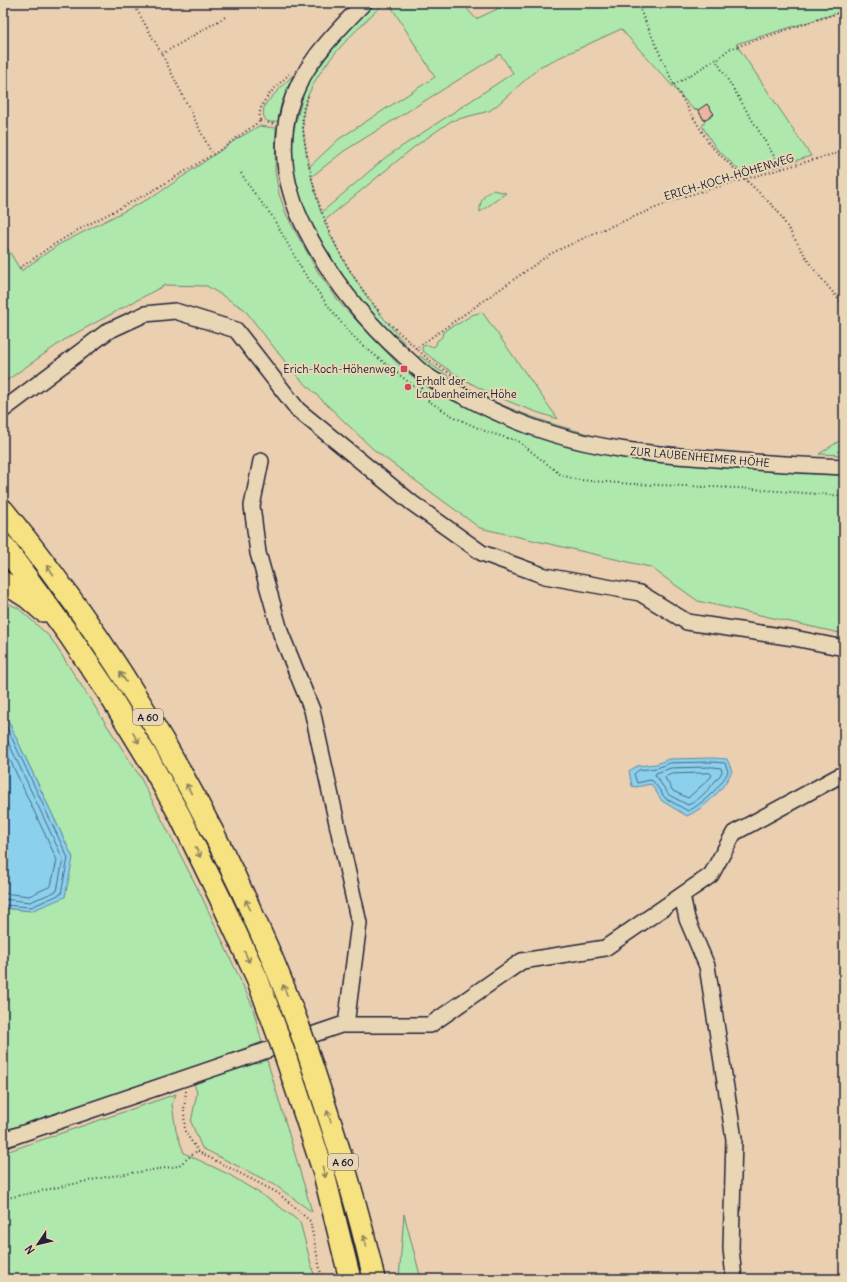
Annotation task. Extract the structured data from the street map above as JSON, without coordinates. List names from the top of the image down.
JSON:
{
  "streets": {
    "highway": ["A 60"],
    "street": ["ZUR LAUBENHEIMER HÖHE"],
    "path": ["ERICH-KOCH-HÖHENWEG"]
  },
  "places": {
    "transit": ["Erich-Koch-Höhenweg"],
    "other": ["Erhalt der Laubenheimer Höhe"]
  },
  "north": "bottom left"
}
